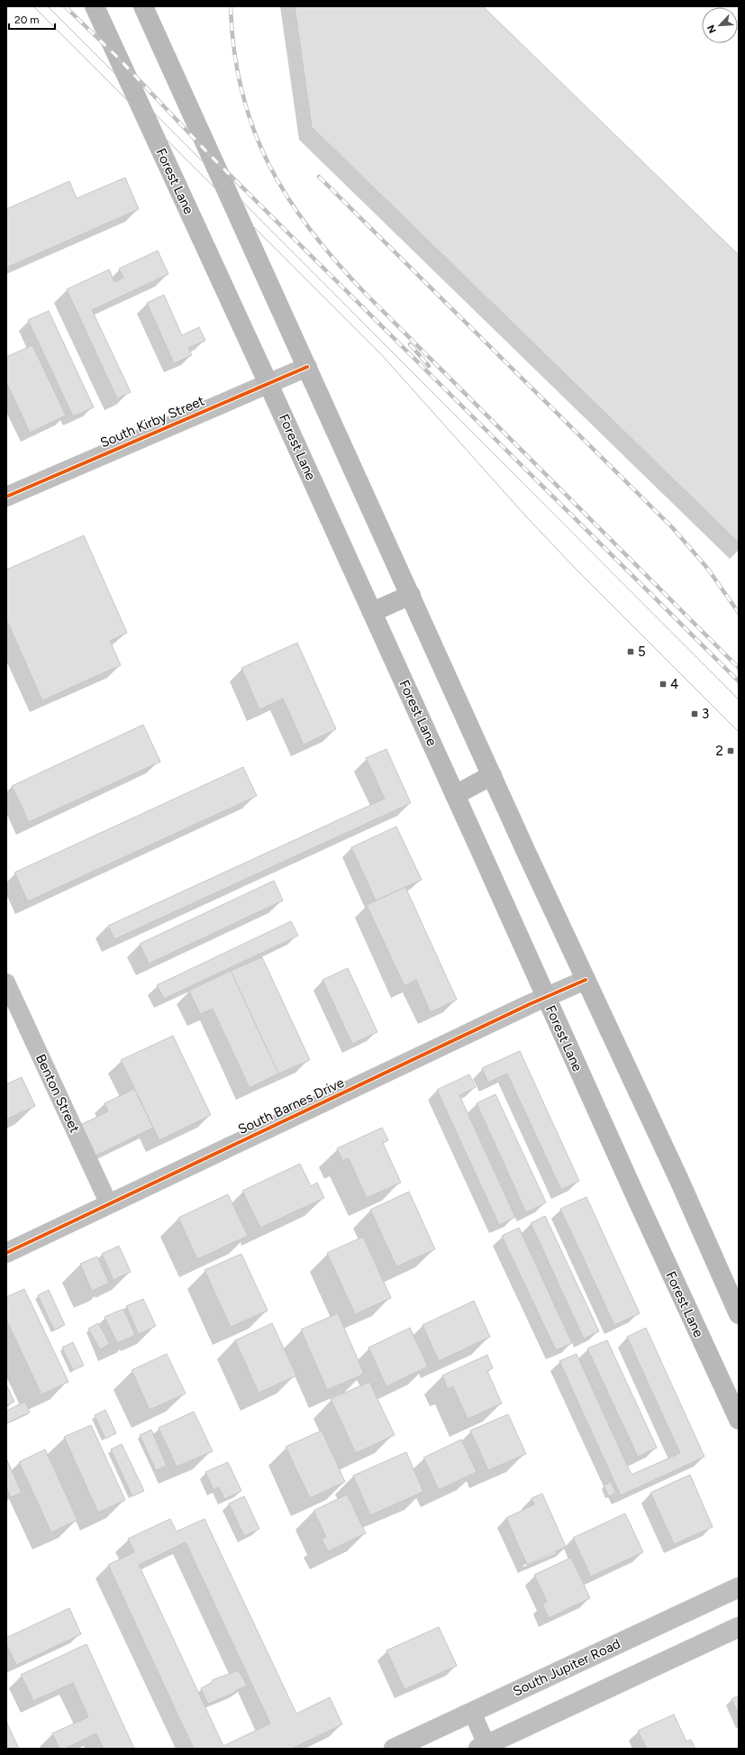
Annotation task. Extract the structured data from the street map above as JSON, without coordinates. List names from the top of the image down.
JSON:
{
  "streets": {
    "main road": ["Forest Lane"],
    "street": [
      "South Kirby Street",
      "Benton Street",
      "South Barnes Drive",
      "South Jupiter Road"
    ]
  },
  "crossings": [
    ["Forest Lane", "South Kirby Street"],
    ["Forest Lane", "South Barnes Drive"],
    ["Benton Street", "South Barnes Drive"]
  ],
  "places": {
    "transit": [
      "5",
      "4",
      "3",
      "2"
    ]
  },
  "scale_bar": "20 m",
  "north": "bottom left"
}
